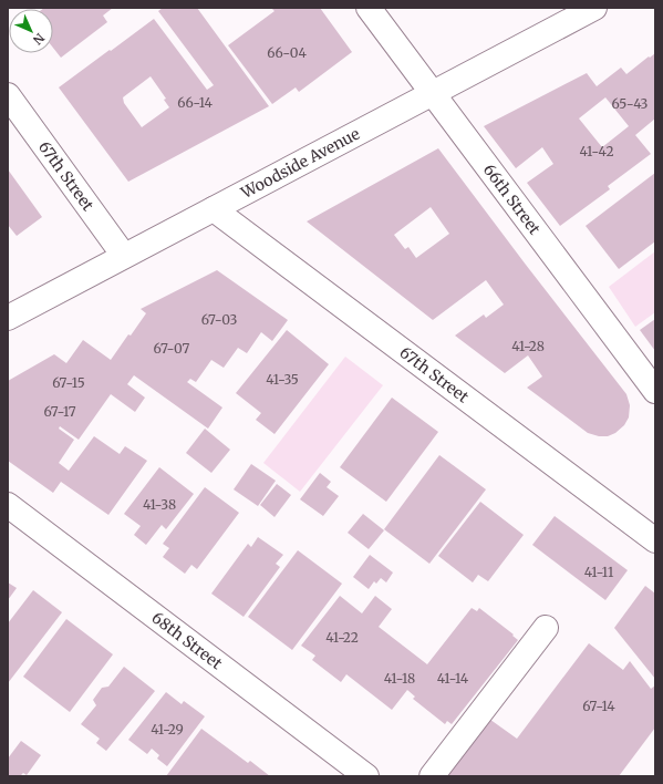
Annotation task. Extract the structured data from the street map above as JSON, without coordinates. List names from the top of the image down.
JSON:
{
  "streets": {
    "street": [
      "Woodside Avenue",
      "67th Street",
      "66th Street",
      "68th Street"
    ]
  },
  "crossings": [
    ["Woodside Avenue", "67th Street"],
    ["Woodside Avenue", "66th Street"]
  ],
  "house_numbers": [
    "66-04",
    "66-14",
    "65-43",
    "41-42",
    "67-03",
    "41-28",
    "67-07",
    "41-35",
    "67-15",
    "67-17",
    "41-38",
    "41-11",
    "41-22",
    "41-18",
    "41-14",
    "67-14",
    "41-29"
  ],
  "north": "bottom right"
}
